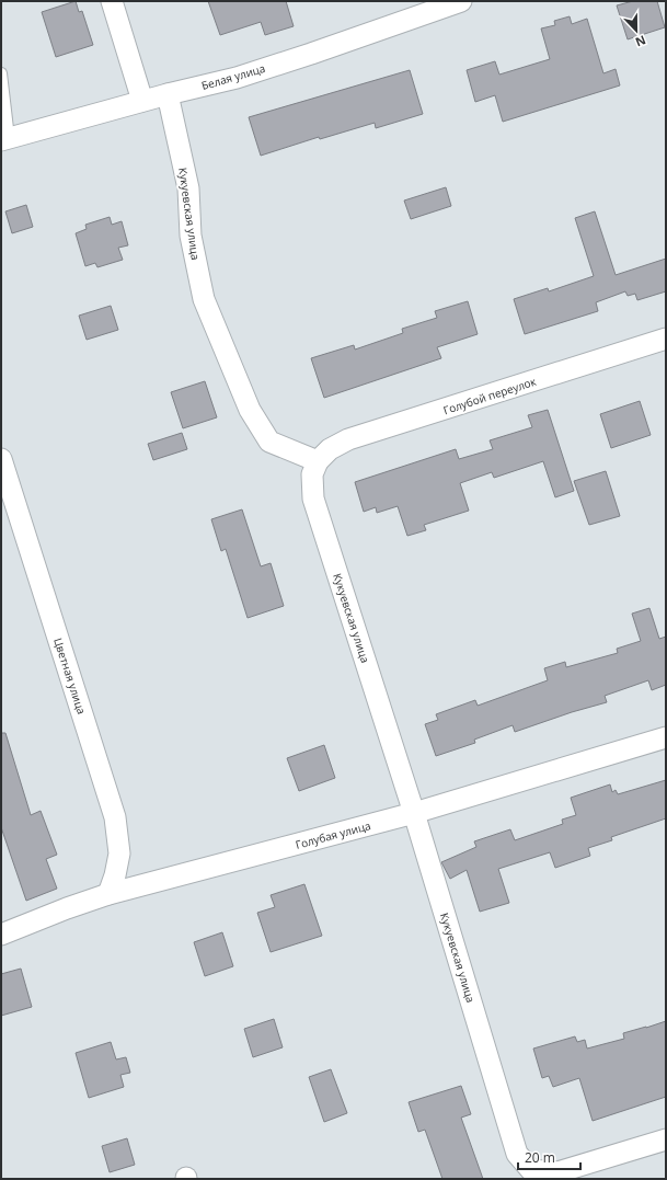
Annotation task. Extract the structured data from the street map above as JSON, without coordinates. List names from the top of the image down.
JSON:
{
  "streets": {
    "street": [
      "Белая улица",
      "Кукуевская улица",
      "Голубой переулок",
      "Цветная улица",
      "Голубая улица"
    ]
  },
  "crossings": [
    ["Белая улица", "Кукуевская улица"],
    ["Кукуевская улица", "Голубой переулок"],
    ["Кукуевская улица", "Голубая улица"],
    ["Цветная улица", "Голубая улица"]
  ],
  "scale_bar": "20 m",
  "north": "bottom"
}
